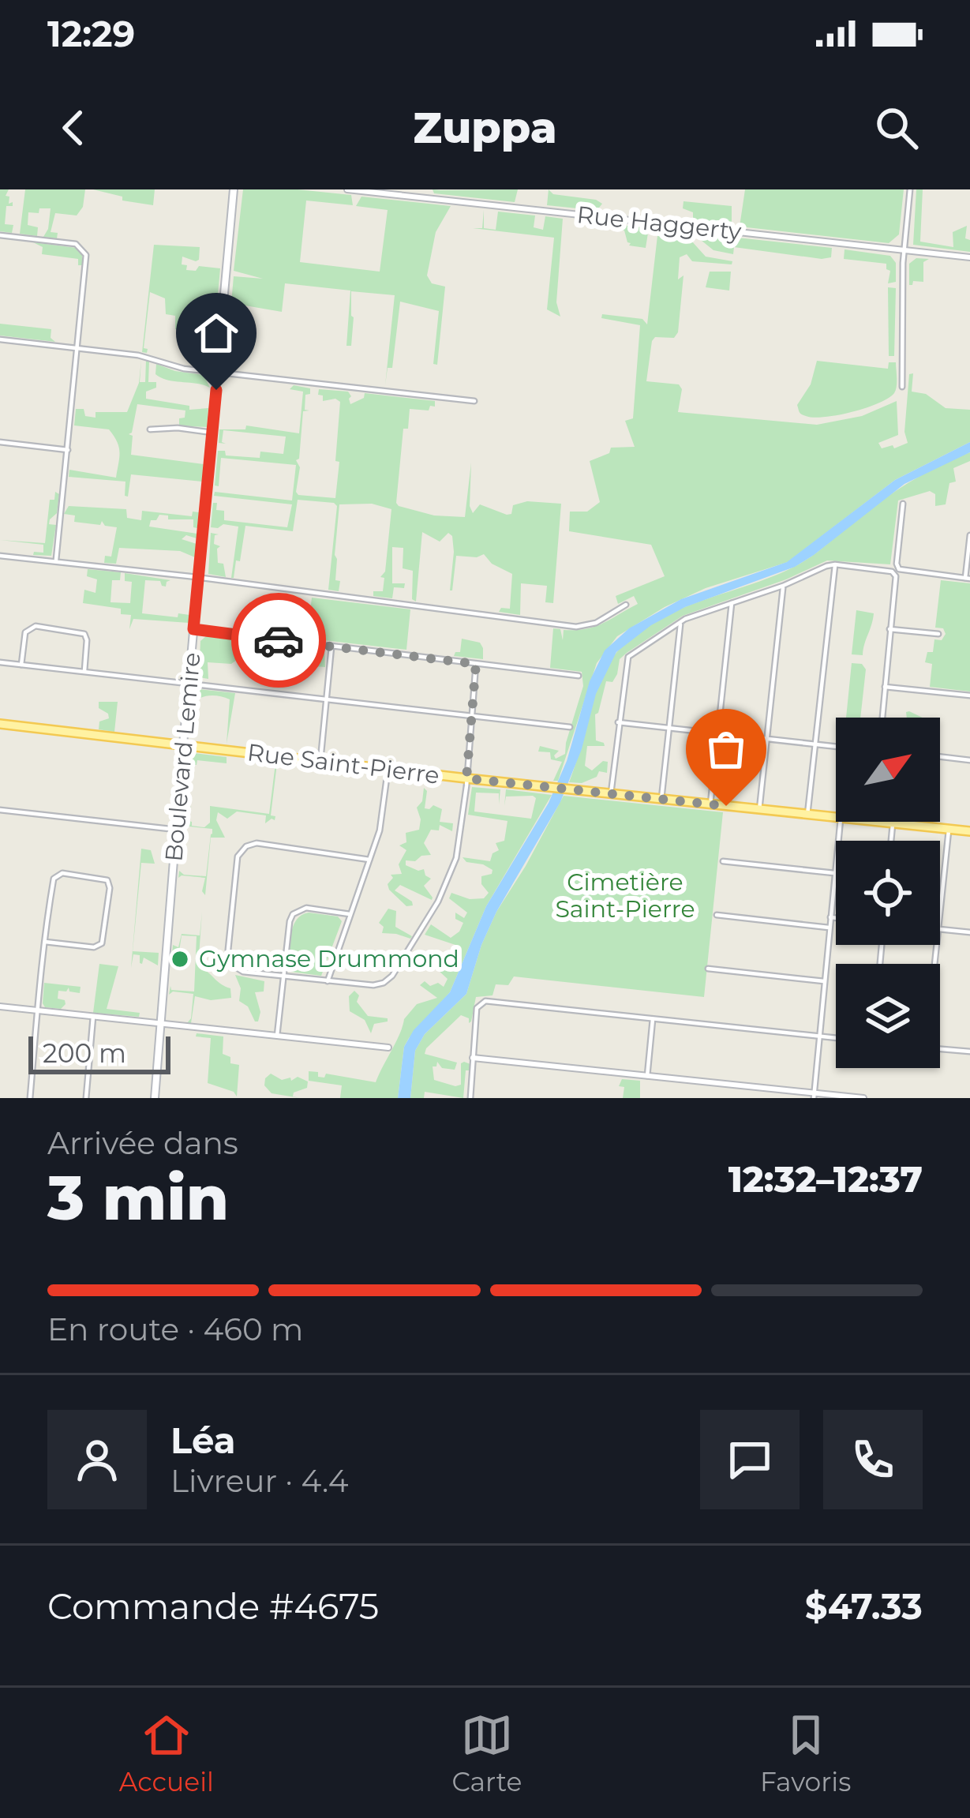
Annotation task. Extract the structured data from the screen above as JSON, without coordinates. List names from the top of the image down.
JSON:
{
  "streets": {
    "main road": ["Boulevard Lemire", "Rue Saint-Pierre"],
    "street": ["Rue Haggerty"]
  },
  "crossings": [
    ["Boulevard Lemire", "Rue Saint-Pierre"]
  ],
  "parks": ["Cimetière Saint-Pierre"],
  "places": ["Gymnase Drummond"],
  "scale_bar": "200 m",
  "north": "top right",
  "page": {
    "status": "12:29",
    "header": "Zuppa",
    "scale": "200 m",
    "heading": ["3 min", "Arrivée dans", "12:32–12:37"],
    "panel": [
      "Léa",
      "Livreur · 4.4",
      "Commande #4675",
      "$47.33"
    ],
    "bar": "En route · 460 m",
    "tabs": ["Accueil", "Carte", "Favoris"]
  }
}
